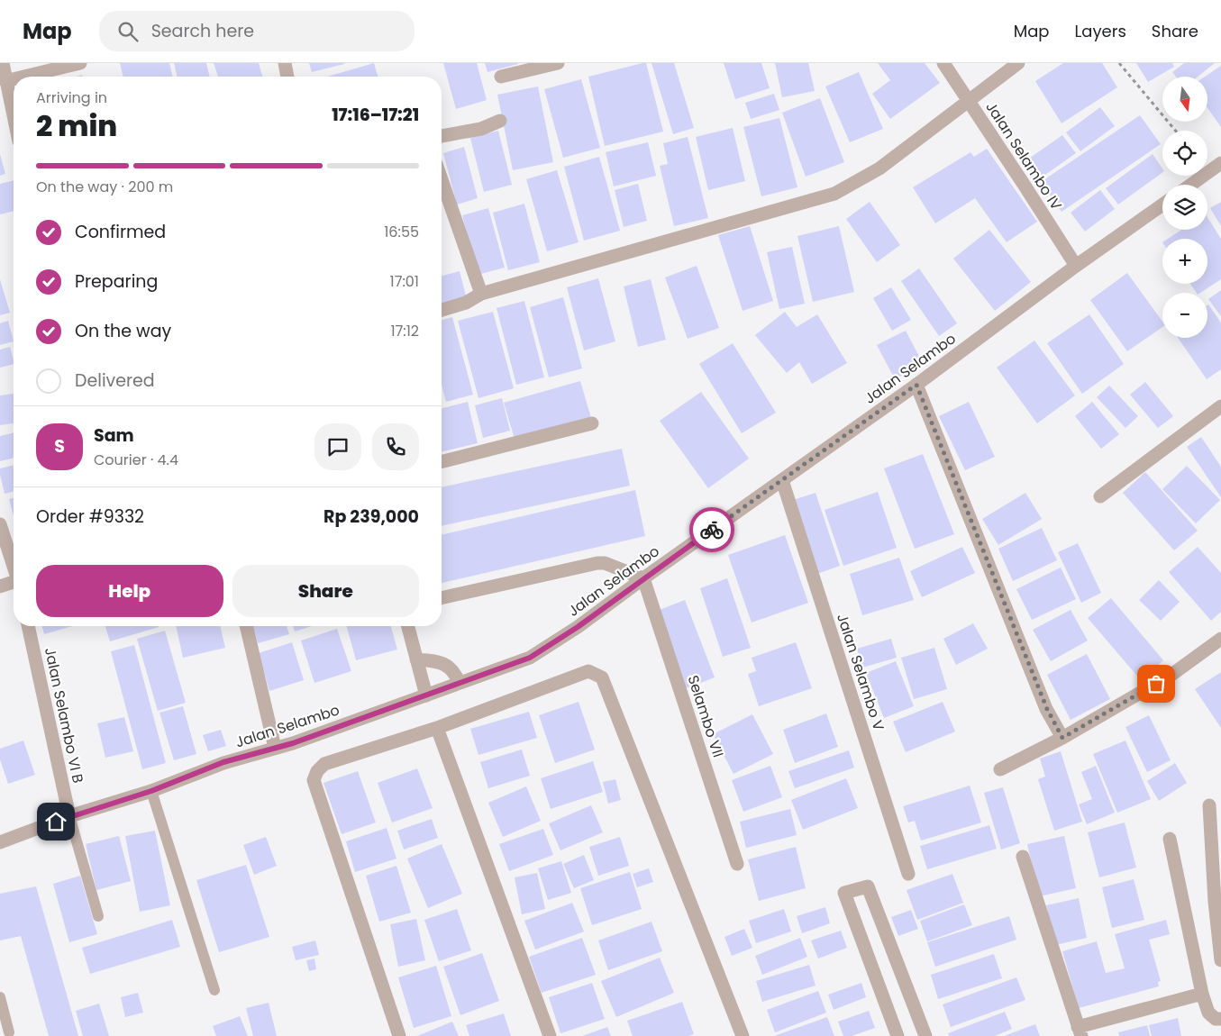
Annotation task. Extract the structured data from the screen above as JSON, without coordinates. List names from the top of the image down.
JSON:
{
  "streets": {
    "street": [
      "Jalan Selambo IV",
      "Jalan Selambo",
      "Jalan Selambo V",
      "Jalan Selambo VI B",
      "Selambo VII"
    ]
  },
  "crossings": [
    ["Jalan Selambo IV", "Jalan Selambo"],
    ["Jalan Selambo", "Jalan Selambo V"],
    ["Jalan Selambo", "Jalan Selambo VI B"],
    ["Jalan Selambo", "Selambo VII"]
  ],
  "north": "bottom",
  "page": {
    "header": "Map",
    "search": "Search here",
    "nav": ["Map", "Layers", "Share"],
    "map_buttons": ["+", "−"],
    "heading": ["2 min", "Arriving in", "17:16–17:21"],
    "panel": [
      "Sam",
      "Courier · 4.4",
      "Order #9332",
      "Rp 239,000"
    ],
    "bar": "On the way · 200 m",
    "list": [
      ["Confirmed", "16:55"],
      ["Preparing", "17:01"],
      ["On the way", "17:12"],
      "Delivered"
    ],
    "round": "S",
    "buttons": ["Help", "Share"]
  }
}
